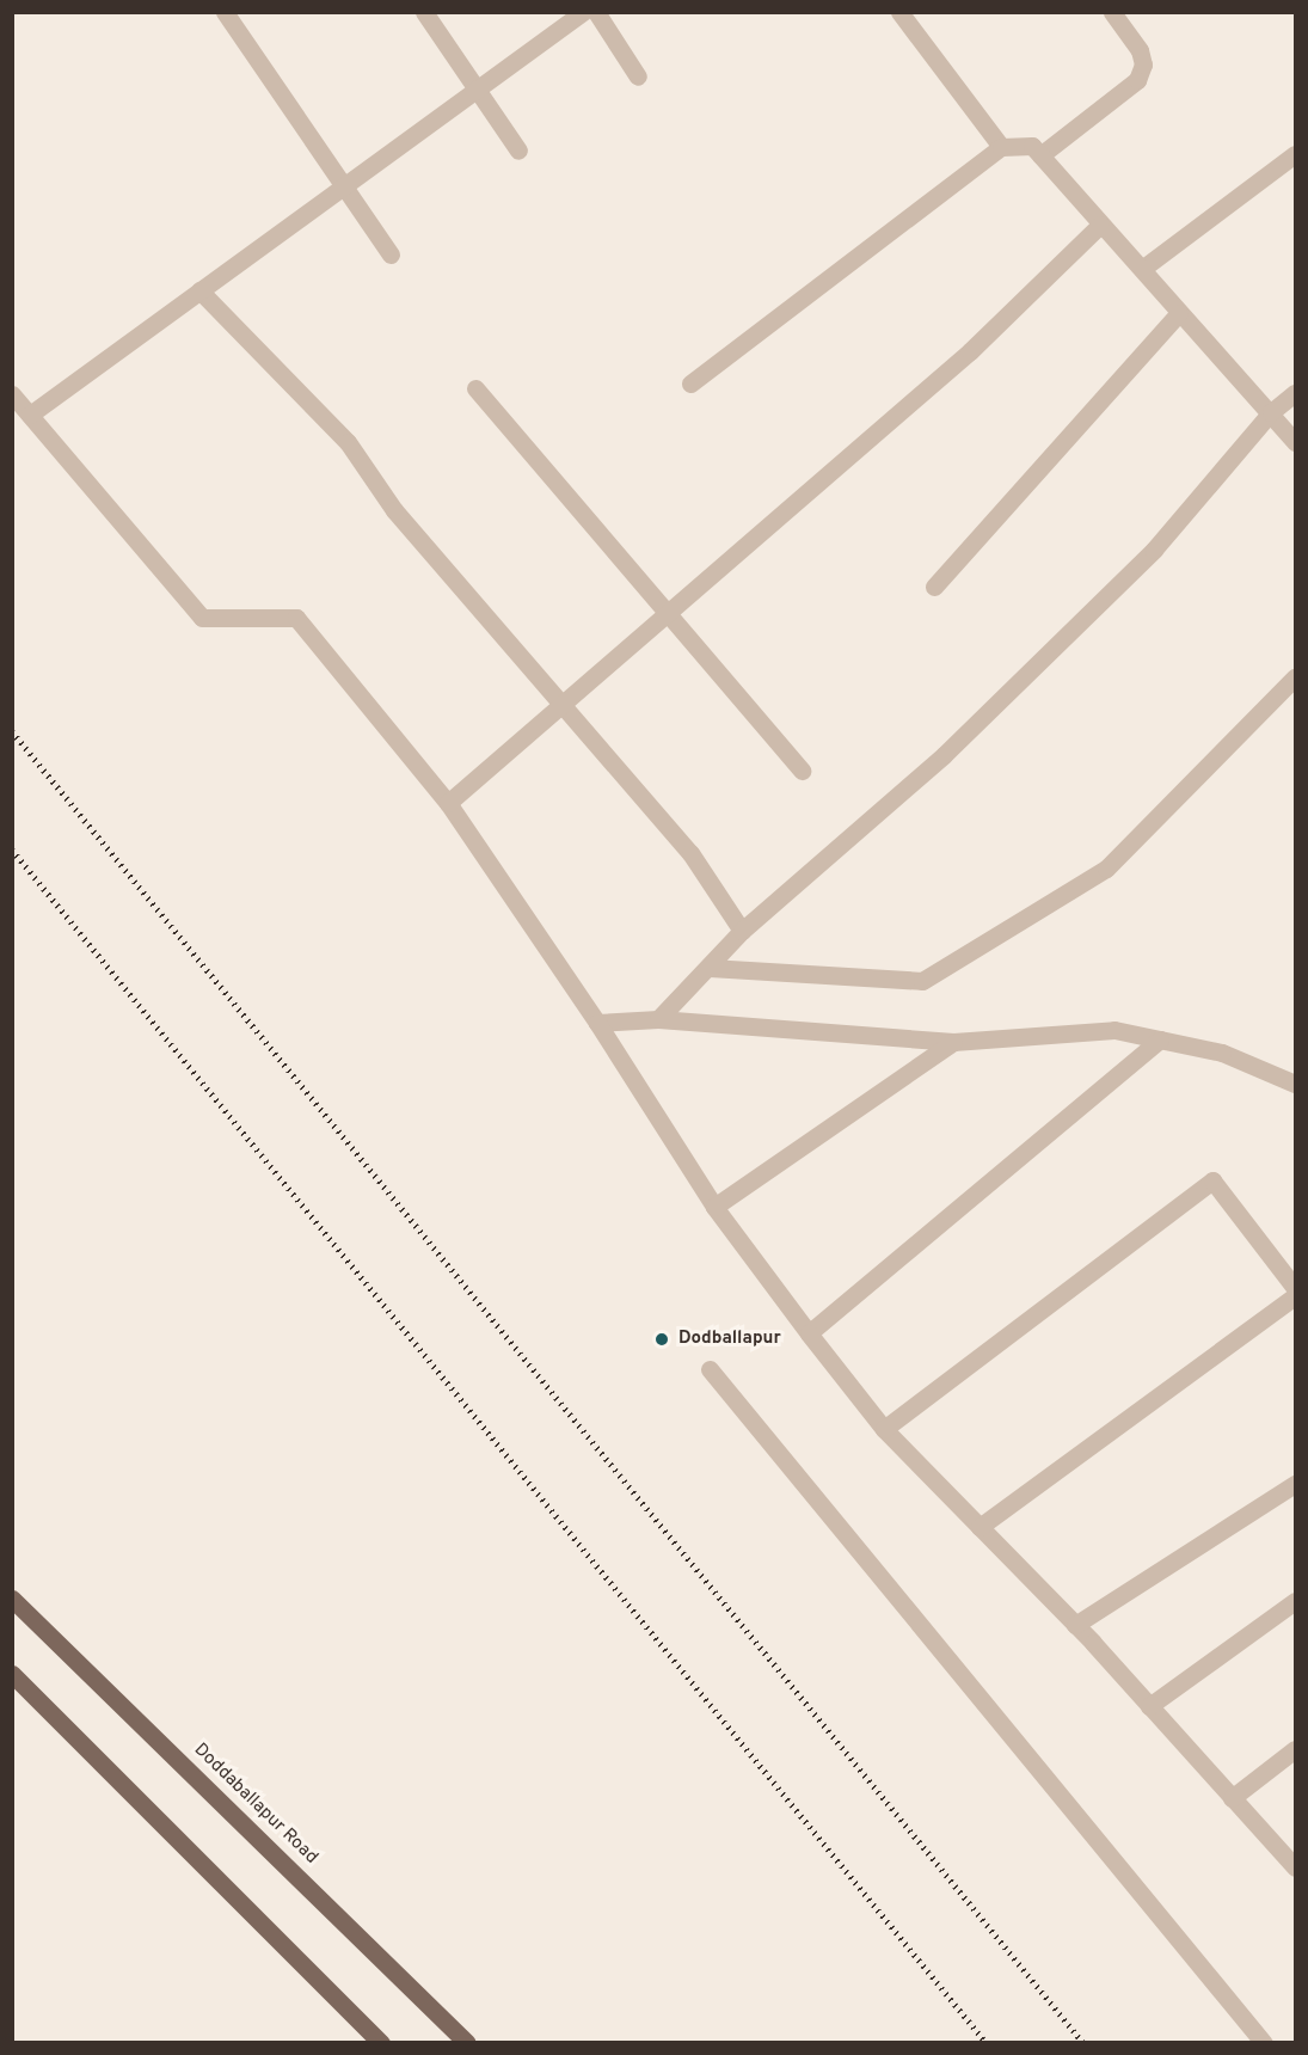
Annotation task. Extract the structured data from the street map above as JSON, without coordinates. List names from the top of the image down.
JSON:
{
  "streets": {
    "main road": ["Doddaballapur Road"]
  },
  "places": ["Dodballapur"]
}
